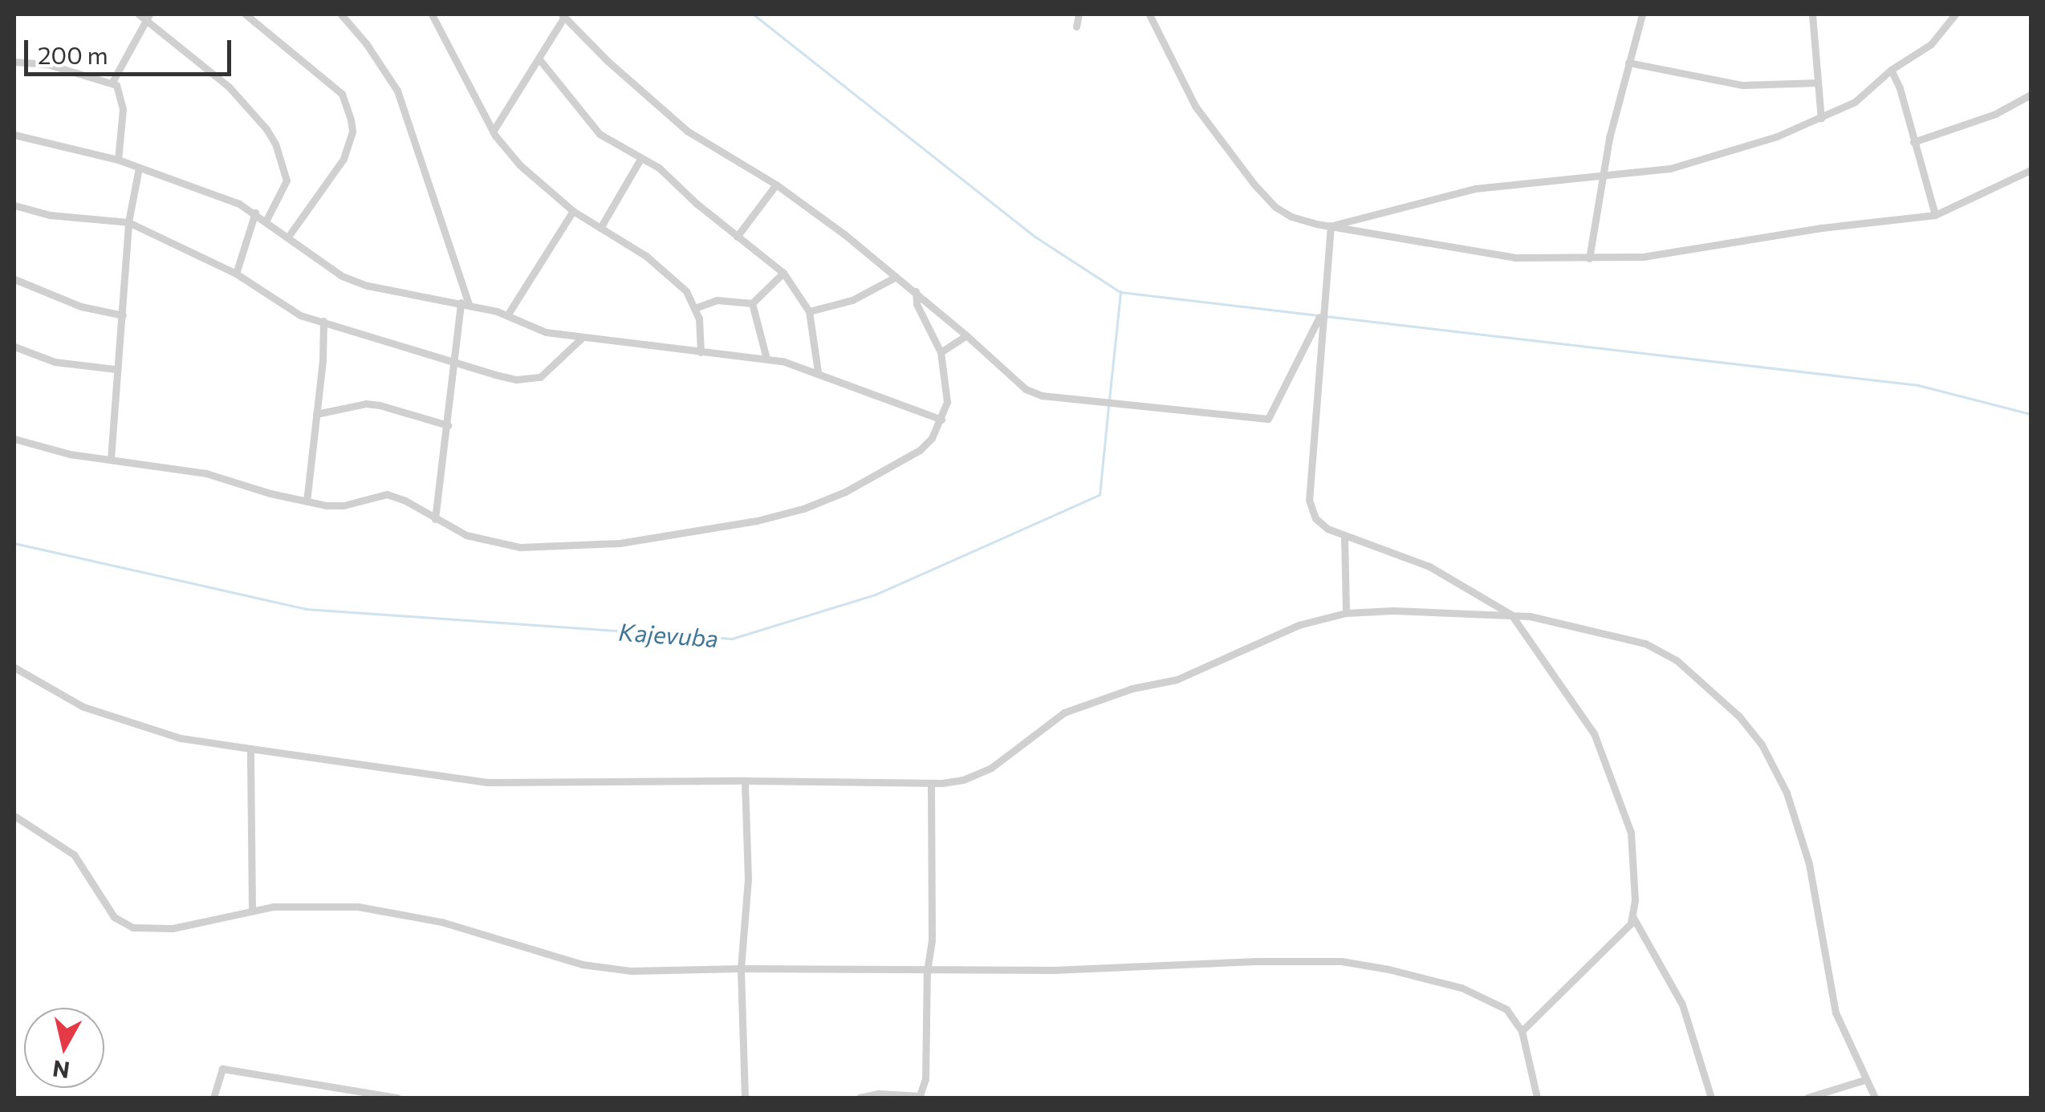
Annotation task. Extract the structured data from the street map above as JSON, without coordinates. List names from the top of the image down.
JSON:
{
  "water": ["Kajevuba"],
  "scale_bar": "200 m",
  "north": "bottom"
}
